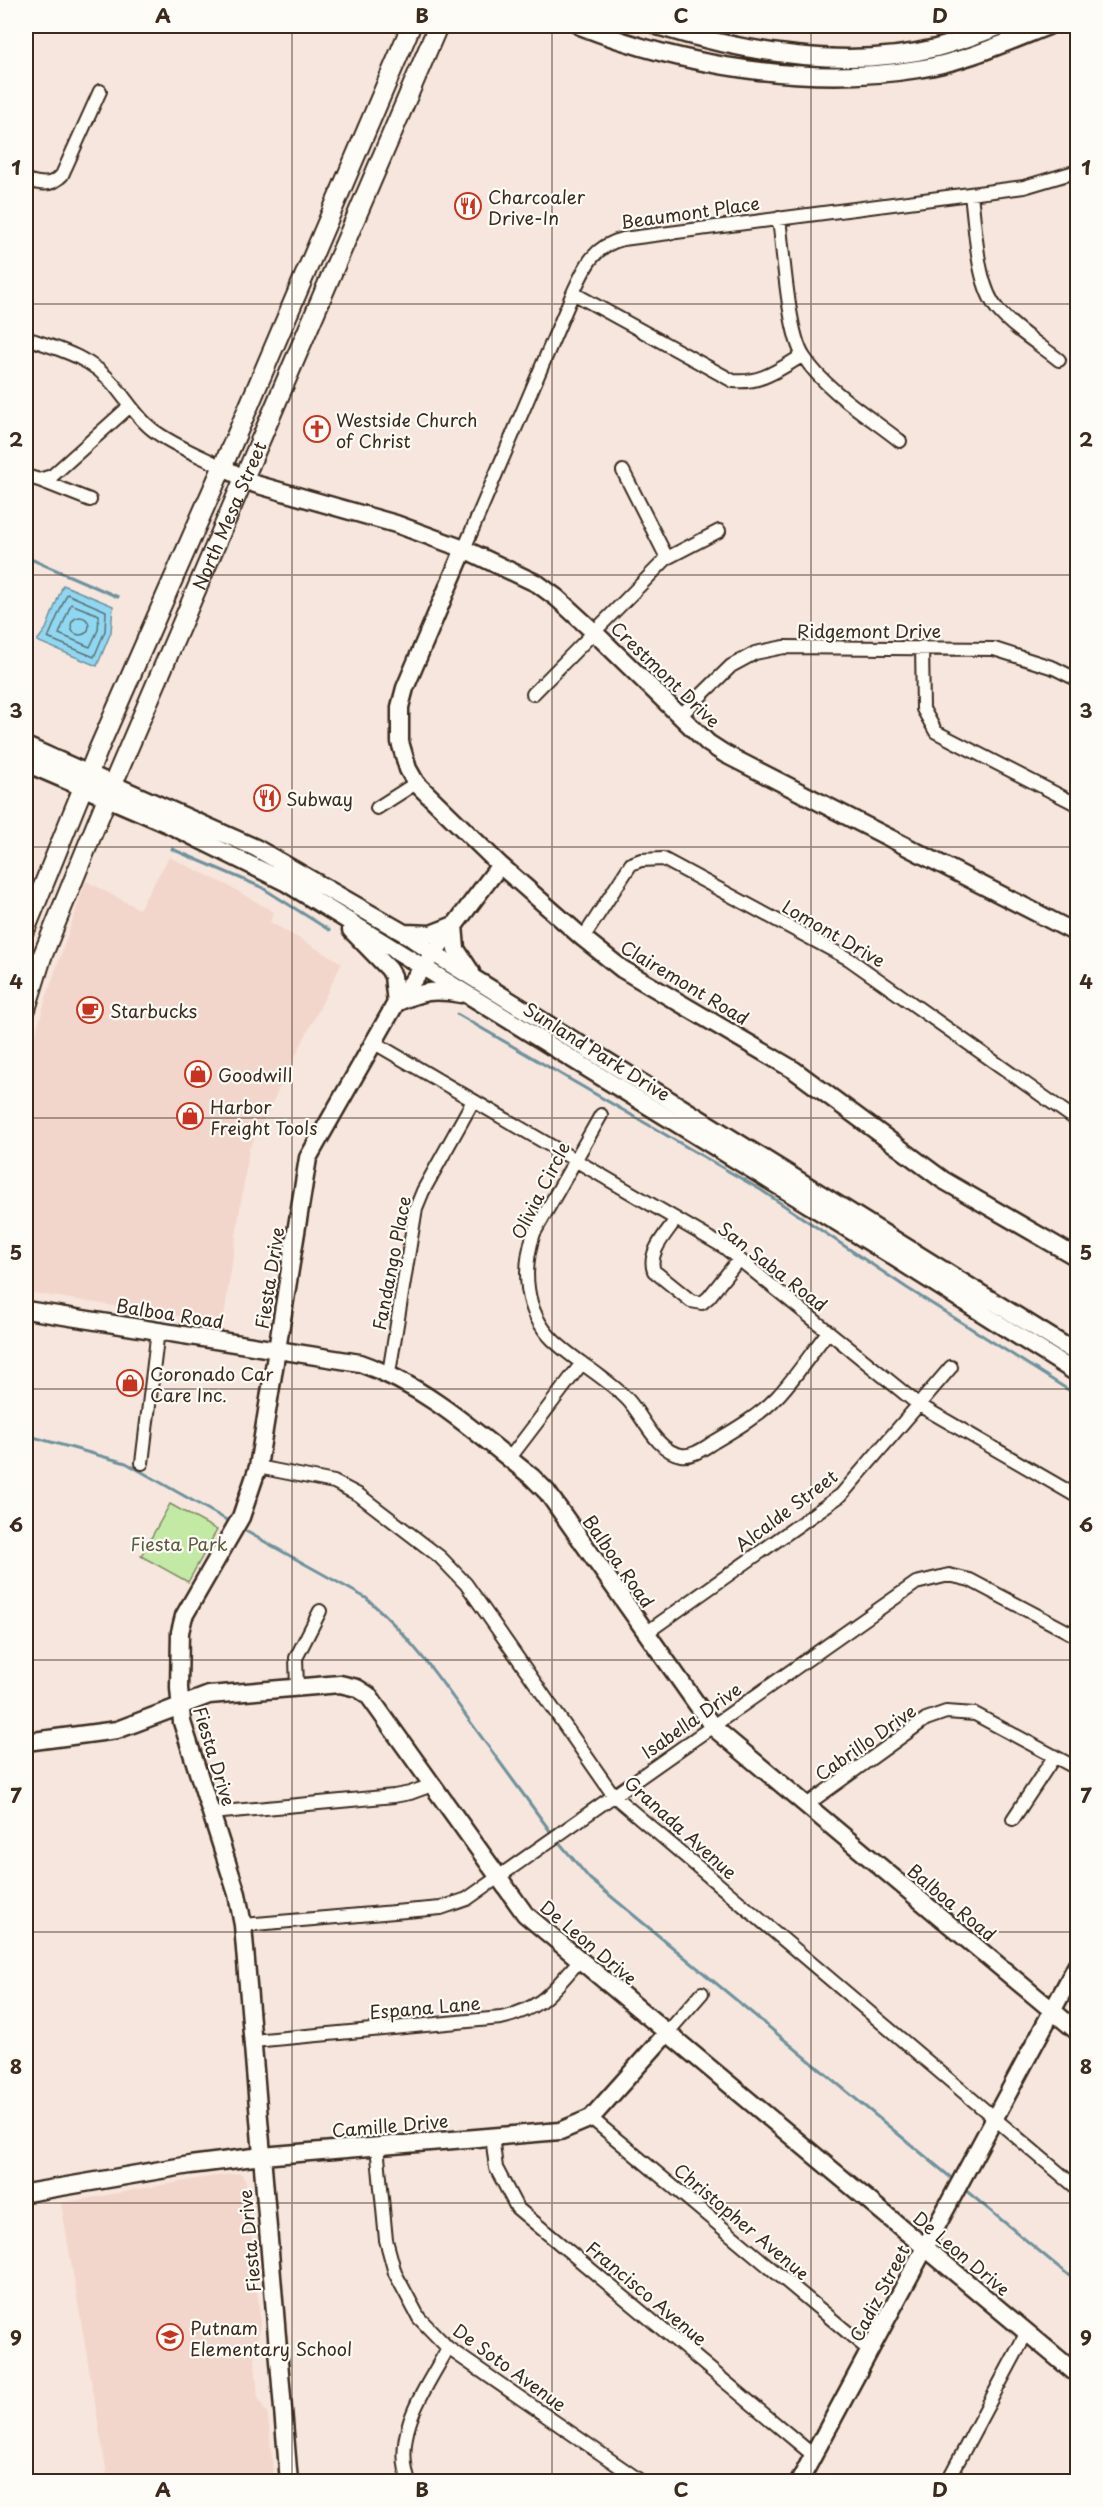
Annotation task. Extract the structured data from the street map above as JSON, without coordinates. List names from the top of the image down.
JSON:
{
  "streets": {
    "main road": ["North Mesa Street"],
    "street": [
      "Beaumont Place",
      "Ridgemont Drive",
      "Crestmont Drive",
      "Lomont Drive",
      "Clairemont Road",
      "Sunland Park Drive",
      "Olivia Circle",
      "Fandango Place",
      "San Saba Road",
      "Fiesta Drive",
      "Balboa Road",
      "Alcalde Street",
      "Isabella Drive",
      "Cabrillo Drive",
      "Granada Avenue",
      "De Leon Drive",
      "Espana Lane",
      "Camille Drive",
      "Christopher Avenue",
      "Francisco Avenue",
      "Cadiz Street",
      "De Soto Avenue"
    ]
  },
  "crossings": [
    ["Beaumont Place", "Crestmont Drive"],
    ["Beaumont Place", "Clairemont Road"],
    ["North Mesa Street", "Crestmont Drive"],
    ["North Mesa Street", "Sunland Park Drive"],
    ["Ridgemont Drive", "Crestmont Drive"],
    ["Crestmont Drive", "Clairemont Road"],
    ["Lomont Drive", "Clairemont Road"],
    ["Clairemont Road", "Fiesta Drive"],
    ["Sunland Park Drive", "Fiesta Drive"],
    ["Olivia Circle", "San Saba Road"],
    ["Fandango Place", "San Saba Road"],
    ["Fandango Place", "Balboa Road"],
    ["San Saba Road", "Fiesta Drive"],
    ["San Saba Road", "Alcalde Street"],
    ["Fiesta Drive", "Balboa Road"],
    ["Fiesta Drive", "Isabella Drive"],
    ["Fiesta Drive", "Granada Avenue"],
    ["Fiesta Drive", "De Leon Drive"],
    ["Fiesta Drive", "Espana Lane"],
    ["Fiesta Drive", "Camille Drive"],
    ["Balboa Road", "Alcalde Street"],
    ["Balboa Road", "Isabella Drive"],
    ["Balboa Road", "Cabrillo Drive"],
    ["Balboa Road", "Cadiz Street"],
    ["Isabella Drive", "Granada Avenue"],
    ["Isabella Drive", "De Leon Drive"],
    ["Granada Avenue", "Cadiz Street"],
    ["De Leon Drive", "Espana Lane"],
    ["De Leon Drive", "Camille Drive"],
    ["De Leon Drive", "Cadiz Street"],
    ["Camille Drive", "Christopher Avenue"],
    ["Camille Drive", "Francisco Avenue"],
    ["Camille Drive", "De Soto Avenue"],
    ["Christopher Avenue", "Cadiz Street"],
    ["Francisco Avenue", "Cadiz Street"]
  ],
  "parks": ["Fiesta Park"],
  "places": {
    "restaurant": ["Charcoaler Drive-In", "Subway"],
    "church": ["Westside Church of Christ"],
    "cafe": ["Starbucks"],
    "shop": ["Goodwill", "Harbor Freight Tools", "Coronado Car Care Inc."],
    "school or university": ["Putnam Elementary School"]
  },
  "grid": {
    "columns": [
      "A",
      "B",
      "C",
      "D"
    ],
    "rows": [
      "1",
      "2",
      "3",
      "4",
      "5",
      "6",
      "7",
      "8",
      "9"
    ]
  }
}
